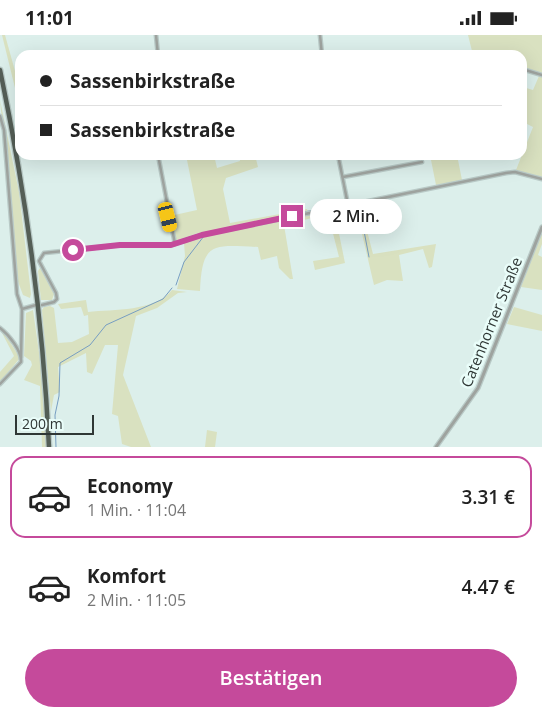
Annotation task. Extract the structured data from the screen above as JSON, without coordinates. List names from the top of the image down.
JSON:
{
  "streets": {
    "street": ["Catenhorner Straße"]
  },
  "scale_bar": "200 m",
  "page": {
    "status": "11:01",
    "banner": ["Sassenbirkstraße", "Sassenbirkstraße"],
    "bubble": "2 Min.",
    "scale": "200 m",
    "list": [
      {
        "name": "Economy",
        "note": "1 Min. · 11:04",
        "value": "3.31 €"
      },
      {
        "name": "Komfort",
        "note": "2 Min. · 11:05",
        "value": "4.47 €"
      }
    ],
    "buttons": "Bestätigen"
  }
}
